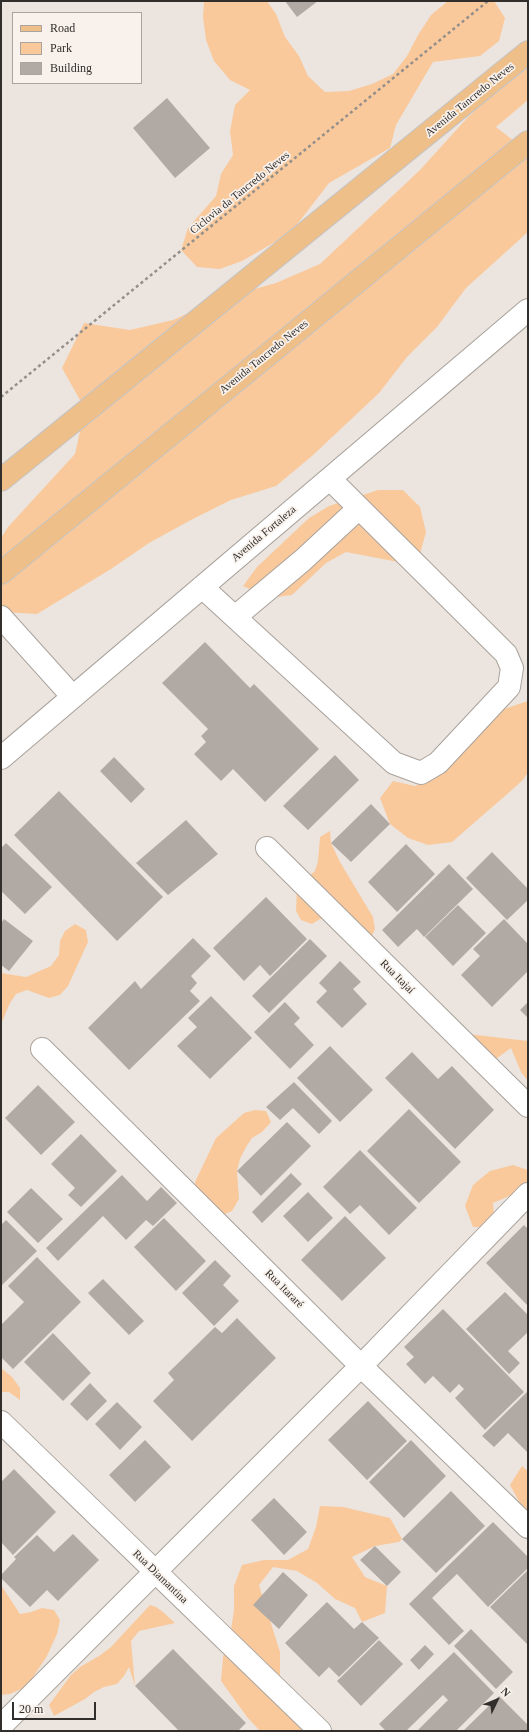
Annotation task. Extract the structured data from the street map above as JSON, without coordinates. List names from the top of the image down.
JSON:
{
  "streets": {
    "main road": ["Avenida Tancredo Neves"],
    "street": [
      "Avenida Fortaleza",
      "Rua Itajaí",
      "Rua Itararé",
      "Rua Diamantina"
    ],
    "path": ["Ciclovia da Tancredo Neves"]
  },
  "legend": ["Road", "Park", "Building"],
  "scale_bar": "20 m",
  "north": "top right"
}
